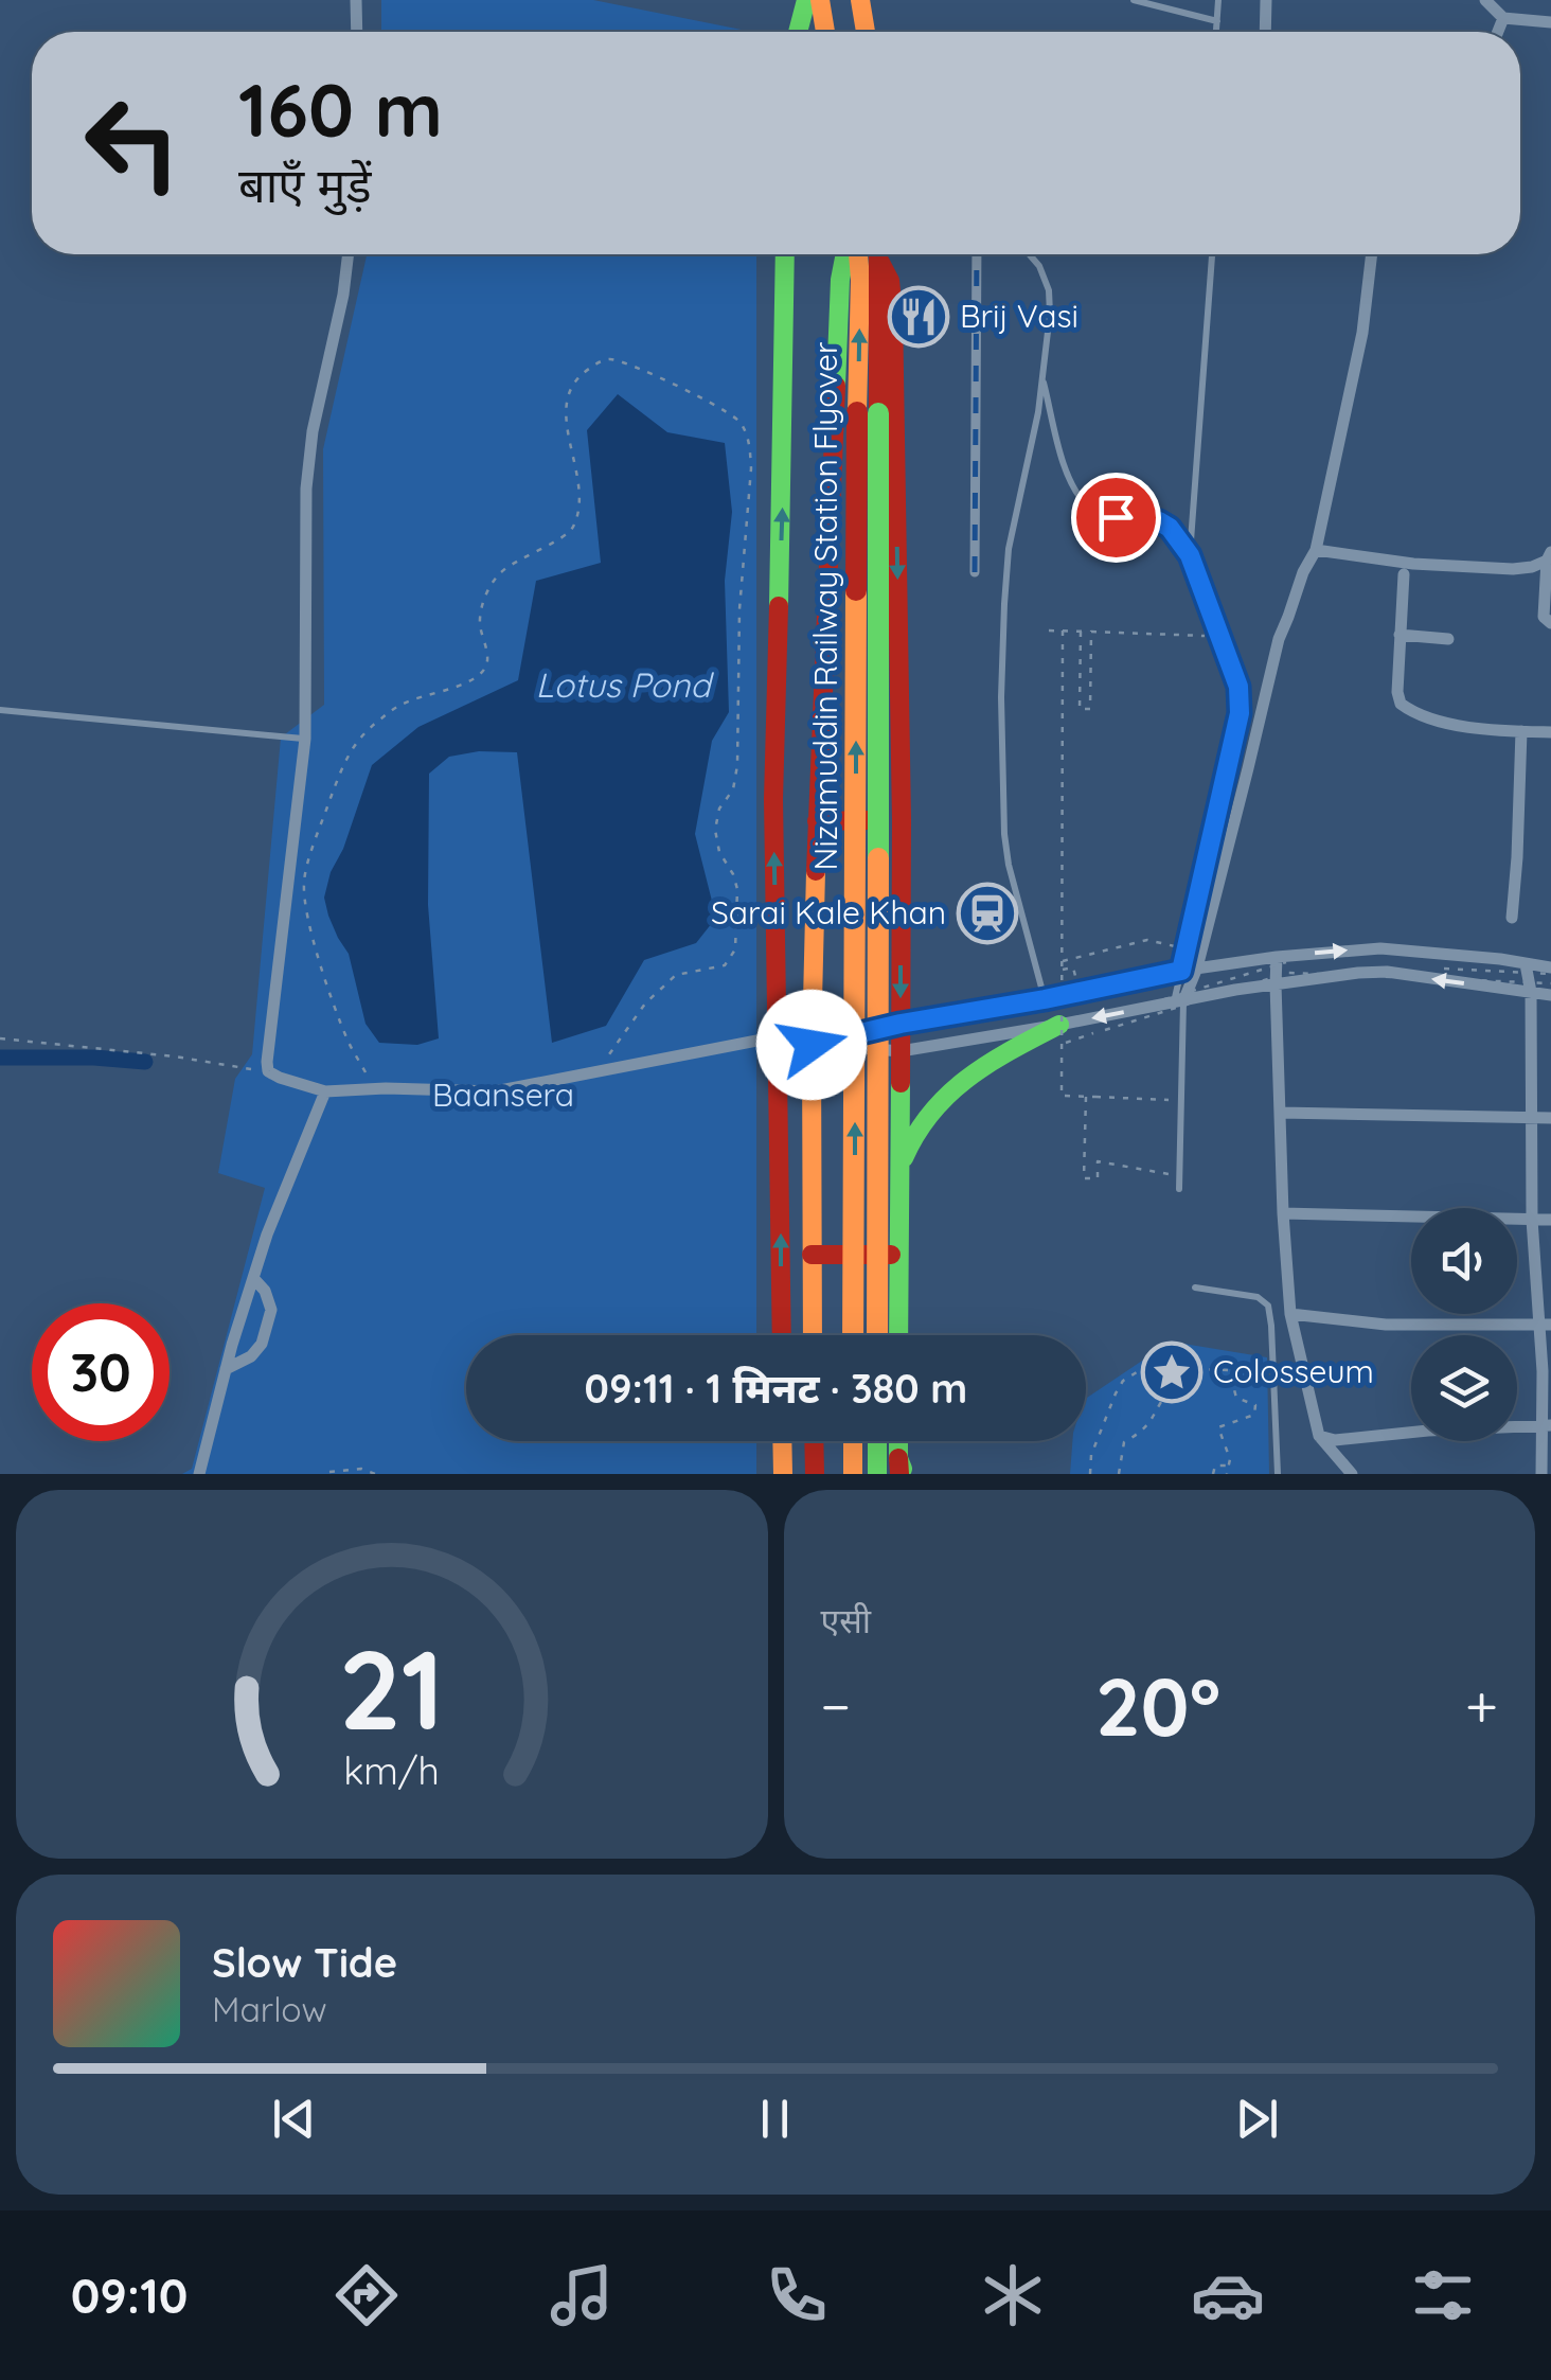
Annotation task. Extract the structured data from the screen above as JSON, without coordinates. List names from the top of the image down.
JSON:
{
  "streets": {
    "main road": ["Nizamuddin Railway Station Flyover"]
  },
  "water": ["Lotus Pond"],
  "parks": ["Baansera"],
  "places": {
    "restaurant": ["Brij Vasi"],
    "station": ["Sarai Kale Khan"],
    "place": ["Colosseum"]
  },
  "page": {
    "turn": ["160 m", "बाएँ मुड़ें"],
    "limit": "30",
    "trip": "09:11 · 1 मिनट · 380 m",
    "tile": "एसी",
    "heat": ["−", "20°", "+"],
    "song": ["Slow Tide", "Marlow"],
    "tabs": "09:10",
    "gauge": ["21", "km/h"]
  }
}
